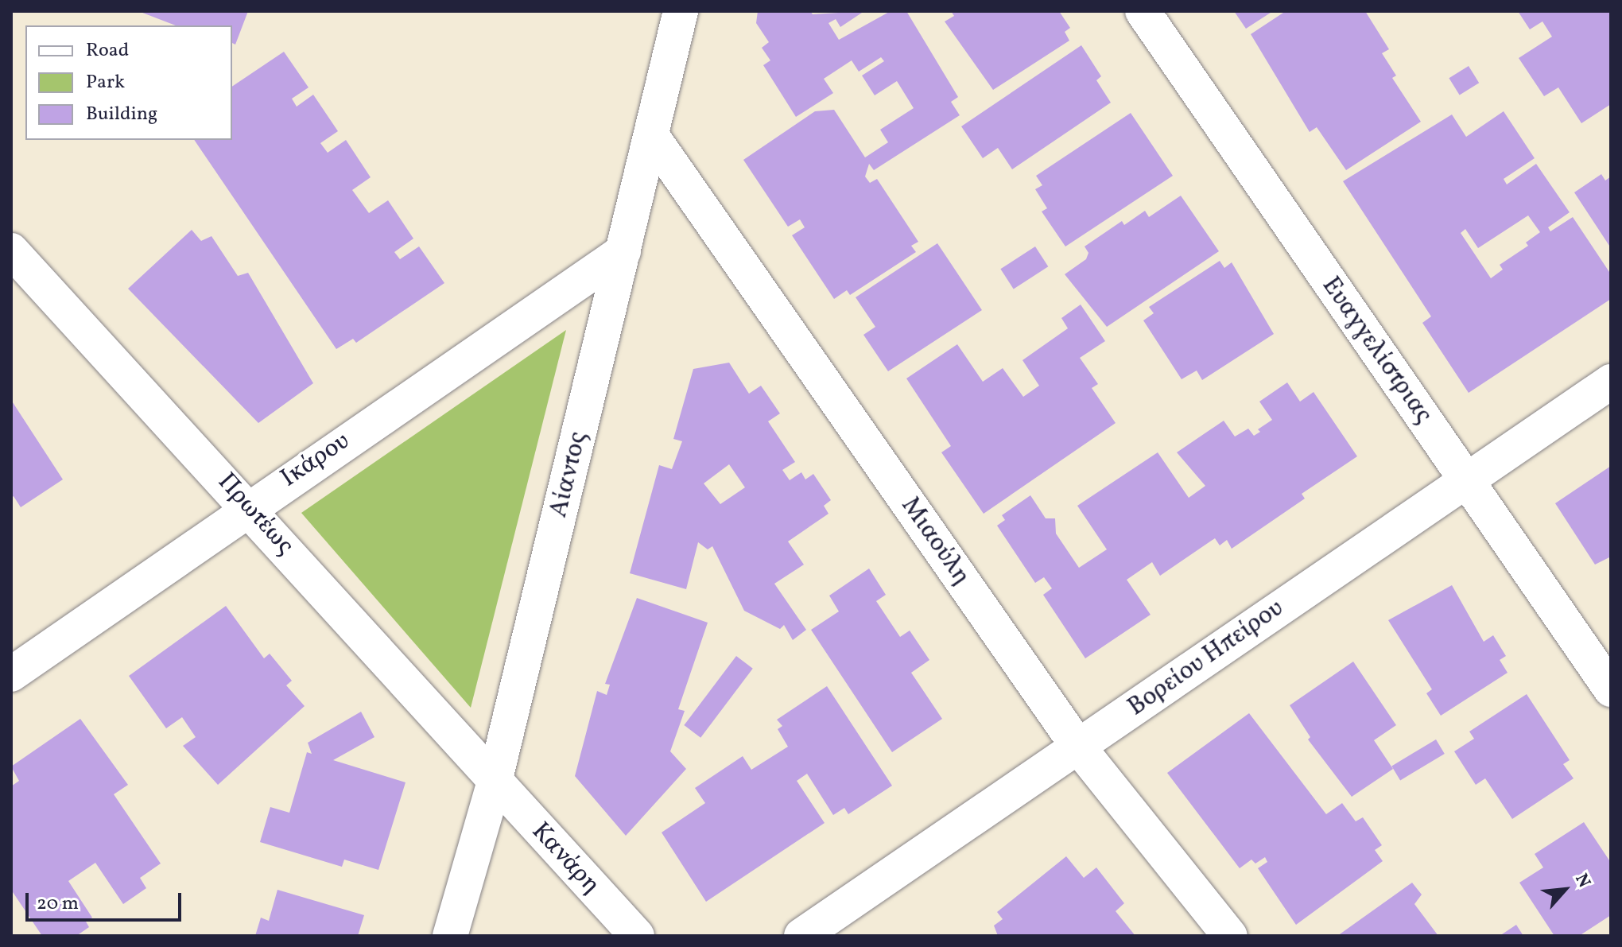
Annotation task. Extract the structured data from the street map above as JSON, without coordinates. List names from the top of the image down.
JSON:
{
  "streets": {
    "street": [
      "Ευαγγελίστριας",
      "Ικάρου",
      "Αίαντος",
      "Πρωτέως",
      "Μιαούλη",
      "Βορείου Ηπείρου",
      "Κανάρη"
    ]
  },
  "crossings": [
    ["Ευαγγελίστριας", "Βορείου Ηπείρου"],
    ["Ικάρου", "Αίαντος"],
    ["Ικάρου", "Πρωτέως"],
    ["Αίαντος", "Πρωτέως"],
    ["Αίαντος", "Μιαούλη"],
    ["Αίαντος", "Κανάρη"],
    ["Πρωτέως", "Κανάρη"],
    ["Μιαούλη", "Βορείου Ηπείρου"]
  ],
  "legend": ["Road", "Park", "Building"],
  "scale_bar": "20 m",
  "north": "top right"
}
